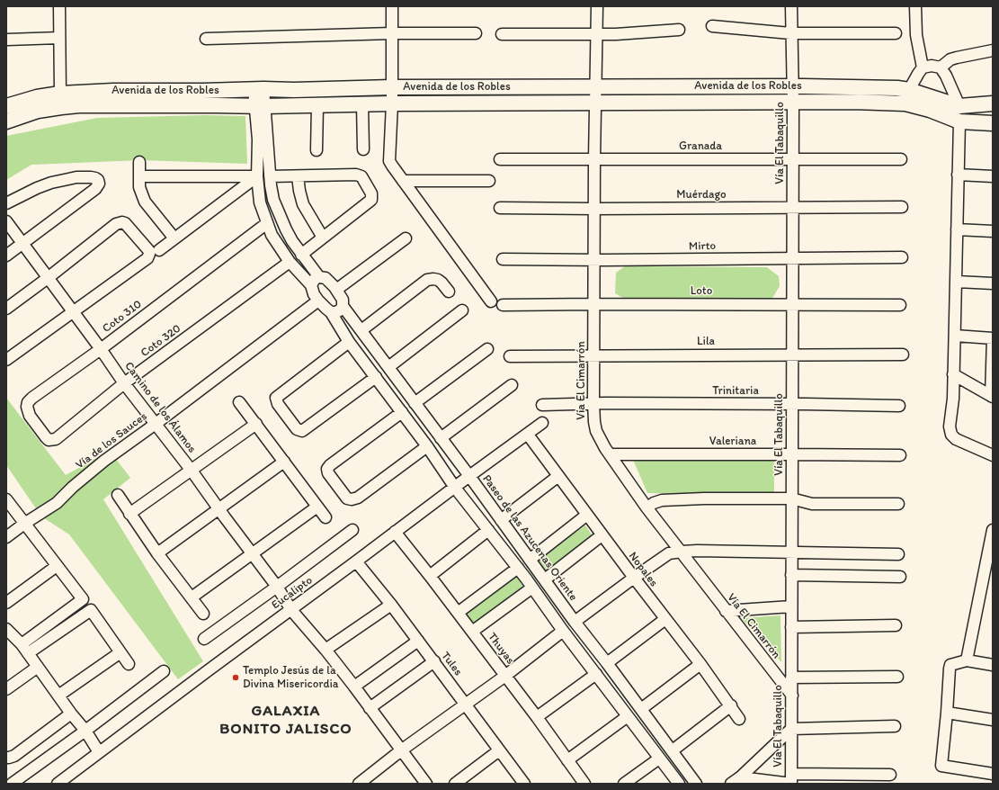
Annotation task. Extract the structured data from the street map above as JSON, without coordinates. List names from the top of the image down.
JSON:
{
  "streets": {
    "street": [
      "Avenida de los Robles",
      "Vía El Tabaquillo",
      "Granada",
      "Muérdago",
      "Mirto",
      "Loto",
      "Coto 310",
      "Coto 320",
      "Lila",
      "Vía El Cimarrón",
      "Trinitaria",
      "Camino de los Álamos",
      "Vía de los Sauces",
      "Valeriana",
      "Paseo de las Azucenas Oriente",
      "Nopales",
      "Eucalipto",
      "Thuyas",
      "Tules"
    ]
  },
  "crossings": [
    ["Avenida de los Robles", "Vía El Tabaquillo"],
    ["Avenida de los Robles", "Vía El Cimarrón"],
    ["Vía El Tabaquillo", "Granada"],
    ["Vía El Tabaquillo", "Muérdago"],
    ["Vía El Tabaquillo", "Mirto"],
    ["Vía El Tabaquillo", "Loto"],
    ["Vía El Tabaquillo", "Lila"],
    ["Vía El Tabaquillo", "Vía El Cimarrón"],
    ["Vía El Tabaquillo", "Trinitaria"],
    ["Vía El Tabaquillo", "Valeriana"],
    ["Granada", "Vía El Cimarrón"],
    ["Muérdago", "Vía El Cimarrón"],
    ["Mirto", "Vía El Cimarrón"],
    ["Loto", "Vía El Cimarrón"],
    ["Coto 310", "Coto 320"],
    ["Coto 310", "Camino de los Álamos"],
    ["Coto 320", "Camino de los Álamos"],
    ["Lila", "Vía El Cimarrón"],
    ["Vía El Cimarrón", "Trinitaria"],
    ["Vía El Cimarrón", "Valeriana"],
    ["Camino de los Álamos", "Vía de los Sauces"],
    ["Camino de los Álamos", "Eucalipto"],
    ["Paseo de las Azucenas Oriente", "Eucalipto"],
    ["Nopales", "Eucalipto"],
    ["Eucalipto", "Thuyas"],
    ["Eucalipto", "Tules"]
  ],
  "districts": ["GALAXIA BONITO JALISCO"],
  "places": ["Templo Jesús de la Divina Misericordia"]
}
